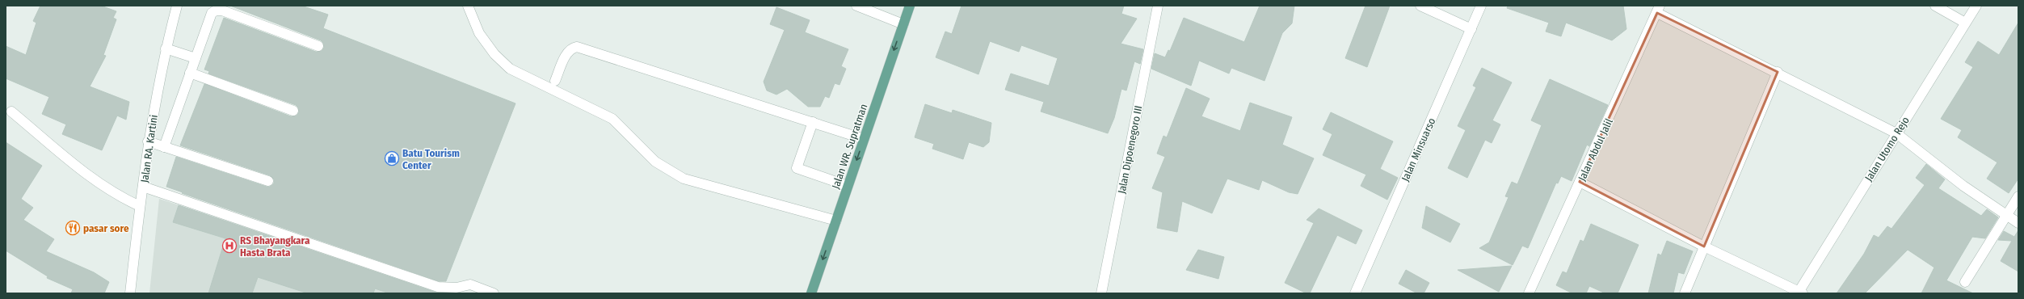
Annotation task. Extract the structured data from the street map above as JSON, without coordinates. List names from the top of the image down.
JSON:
{
  "streets": {
    "main road": ["Jalan WR. Supratman"],
    "street": [
      "Jalan RA. Kartini",
      "Jalan Utomo Rejo",
      "Jalan Dipoenegoro III",
      "Jalan Minsuarso",
      "Jalan Abdul Jalil"
    ]
  },
  "one_way": ["Jalan WR. Supratman"],
  "places": {
    "shop": ["Batu Tourism Center"],
    "restaurant": ["pasar sore"],
    "hospital": ["RS Bhayangkara Hasta Brata"]
  }
}
